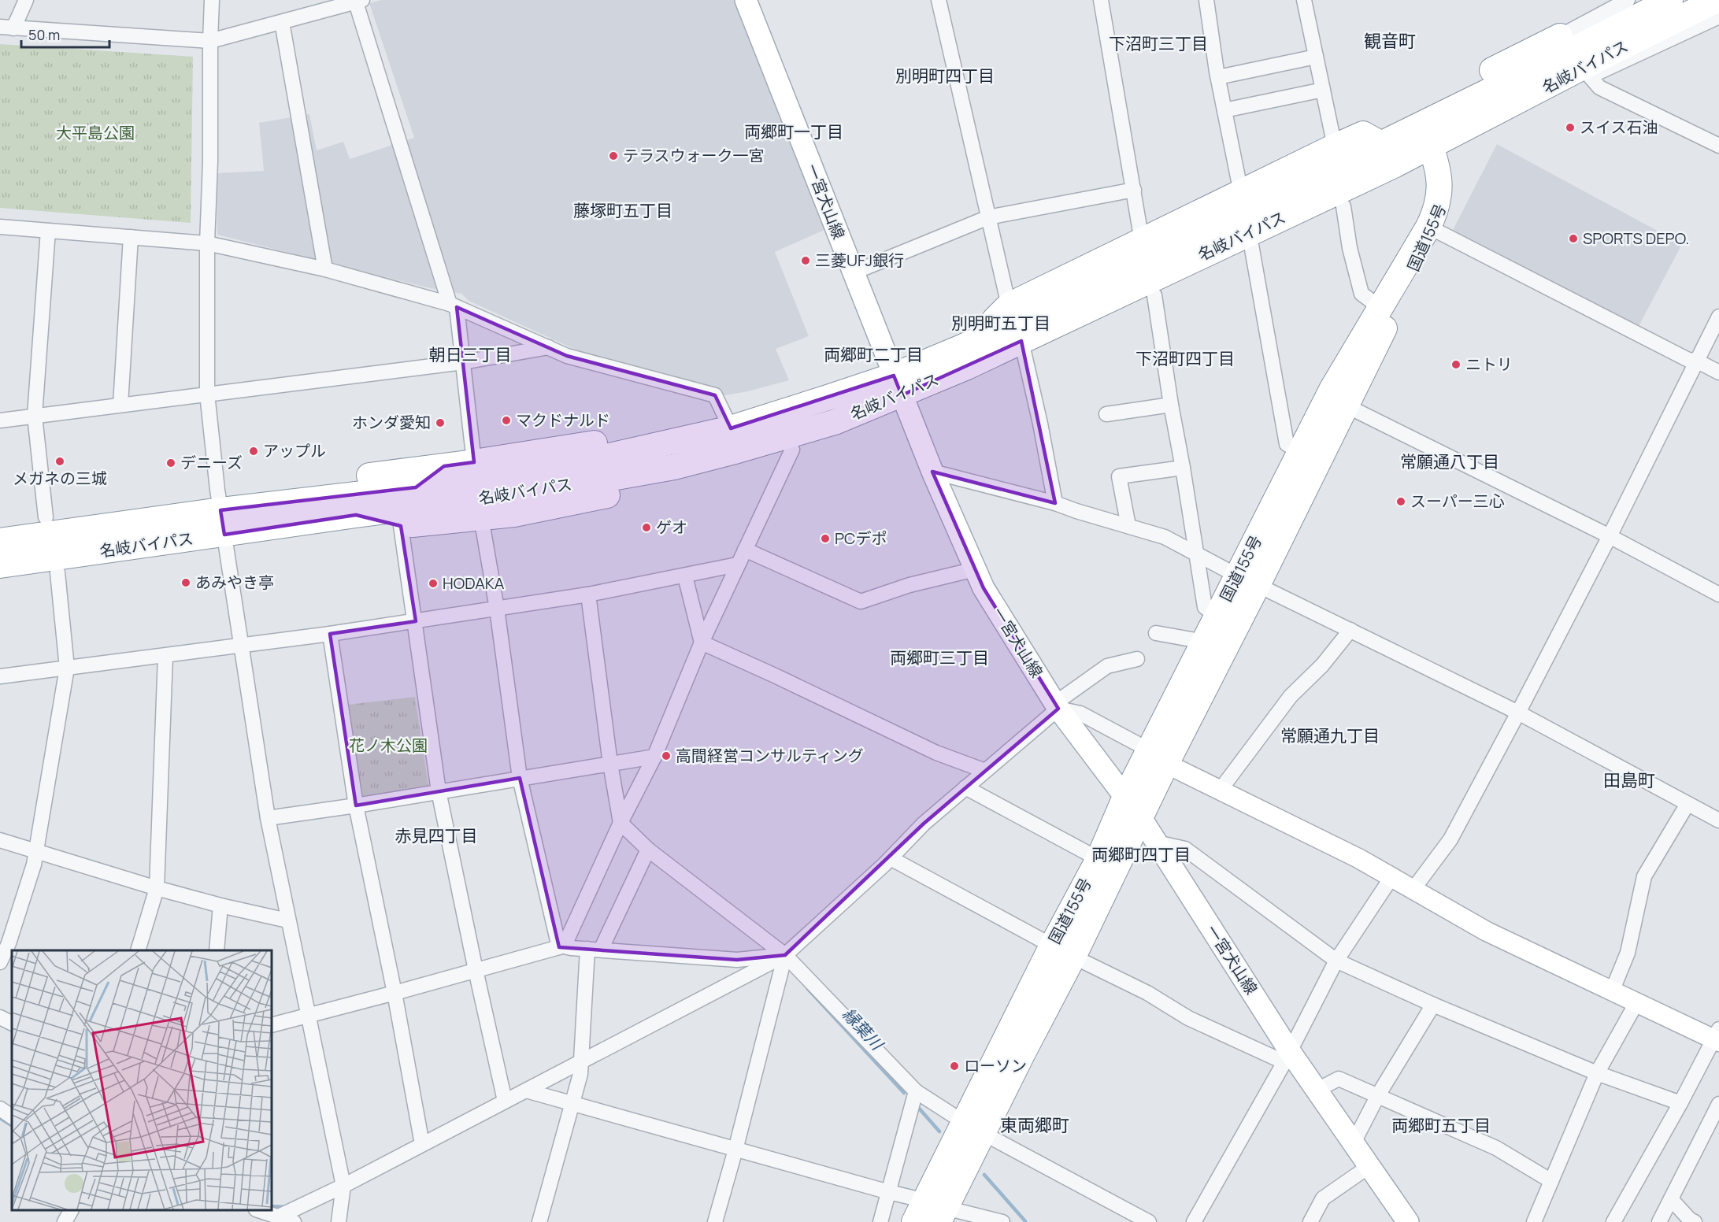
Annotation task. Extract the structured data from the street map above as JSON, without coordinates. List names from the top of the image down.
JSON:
{
  "streets": {
    "highway": ["名岐バイパス", "国道155号"],
    "main road": ["一宮犬山線"]
  },
  "crossings": [
    ["名岐バイパス", "一宮犬山線"],
    ["名岐バイパス", "国道155号"],
    ["一宮犬山線", "国道155号"]
  ],
  "districts": [
    "観音町",
    "下沼町三丁目",
    "別明町四丁目",
    "両郷町一丁目",
    "藤塚町五丁目",
    "別明町五丁目",
    "朝日三丁目",
    "両郷町二丁目",
    "下沼町四丁目",
    "常願通八丁目",
    "両郷町三丁目",
    "常願通九丁目",
    "田島町",
    "赤見四丁目",
    "両郷町四丁目",
    "東両郷町",
    "両郷町五丁目"
  ],
  "water": ["縁葉川"],
  "parks": ["大平島公園", "花ノ木公園"],
  "places": [
    "スイス石油",
    "テラスウォーク一宮",
    "SPORTS DEPO.",
    "三菱UFJ銀行",
    "ニトリ",
    "マクドナルド",
    "ホンダ愛知",
    "アップル",
    "メガネの三城",
    "デニーズ",
    "スーパー三心",
    "ゲオ",
    "PCデポ",
    "あみやき亭",
    "HODAKA",
    "高間経営コンサルティング",
    "ローソン"
  ],
  "scale_bar": "50 m"
}
